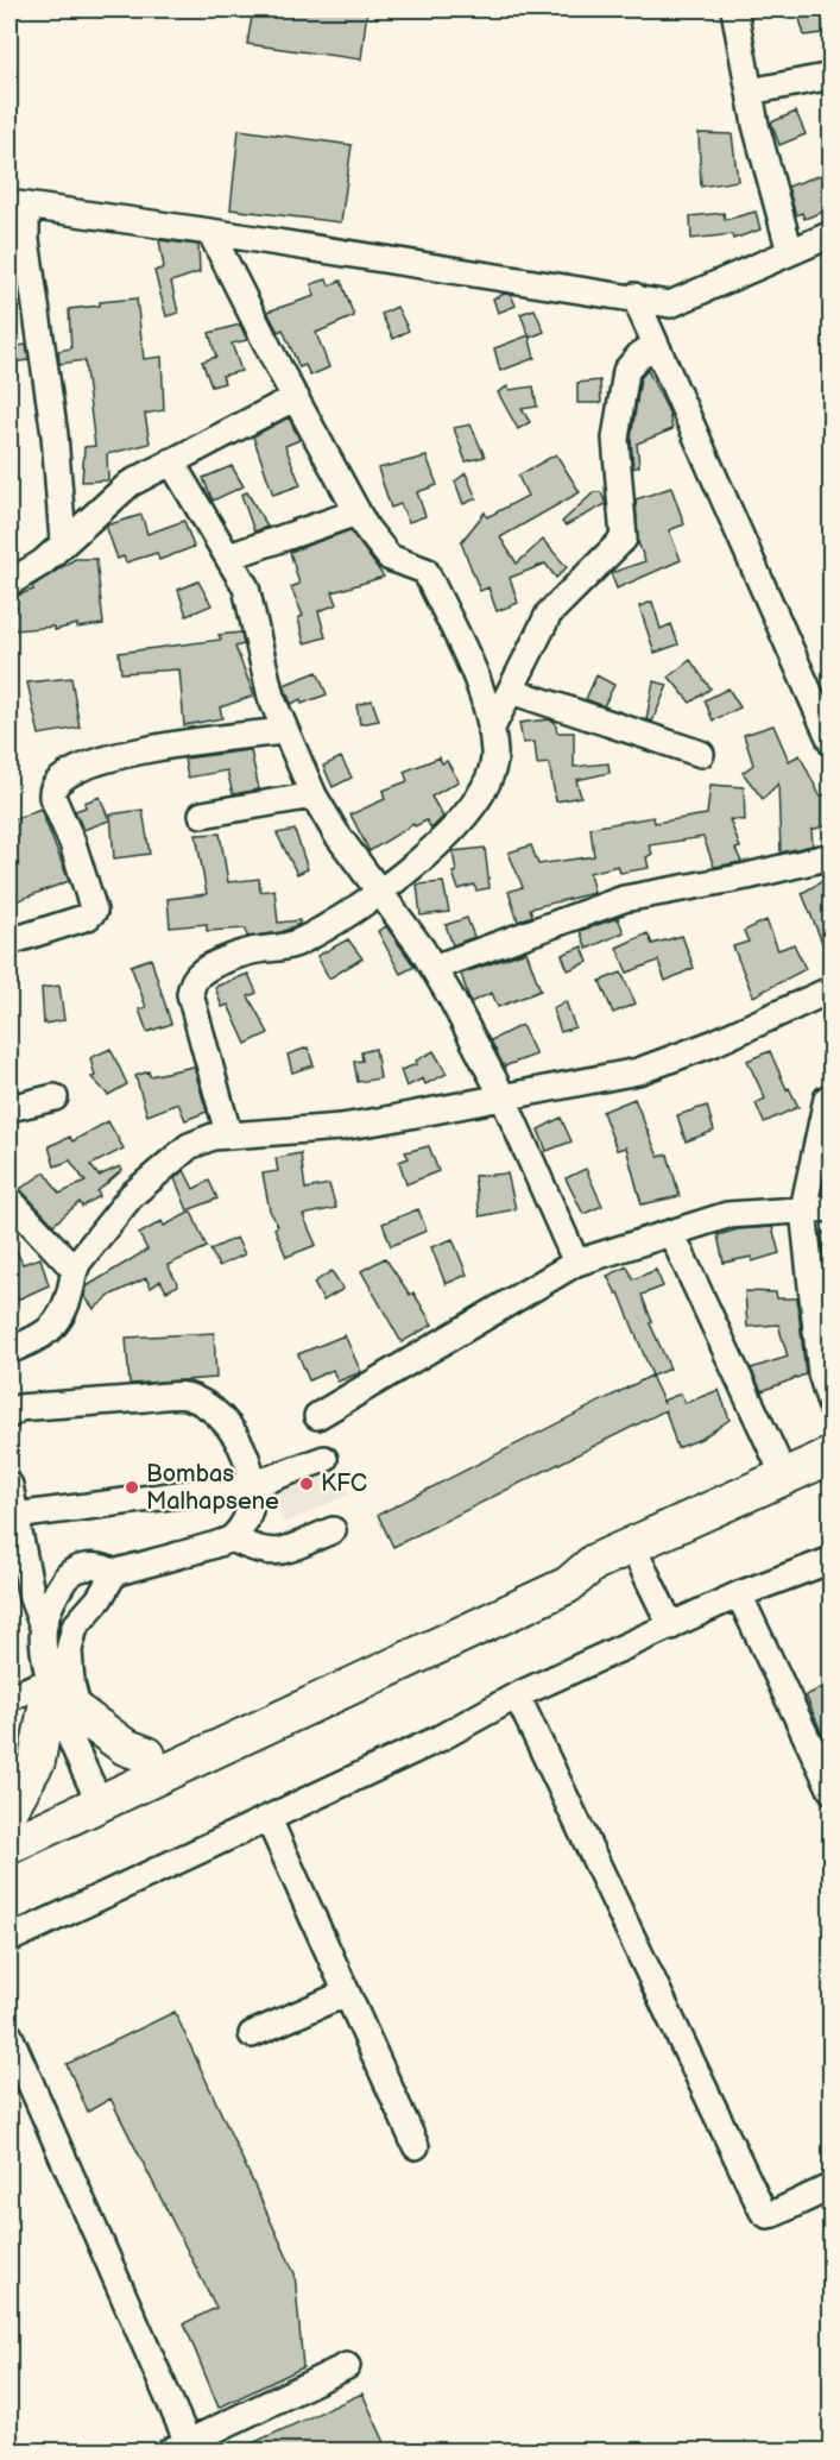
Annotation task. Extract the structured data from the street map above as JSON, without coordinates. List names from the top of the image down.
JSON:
{
  "places": ["KFC", "Bombas Malhapsene"]
}
